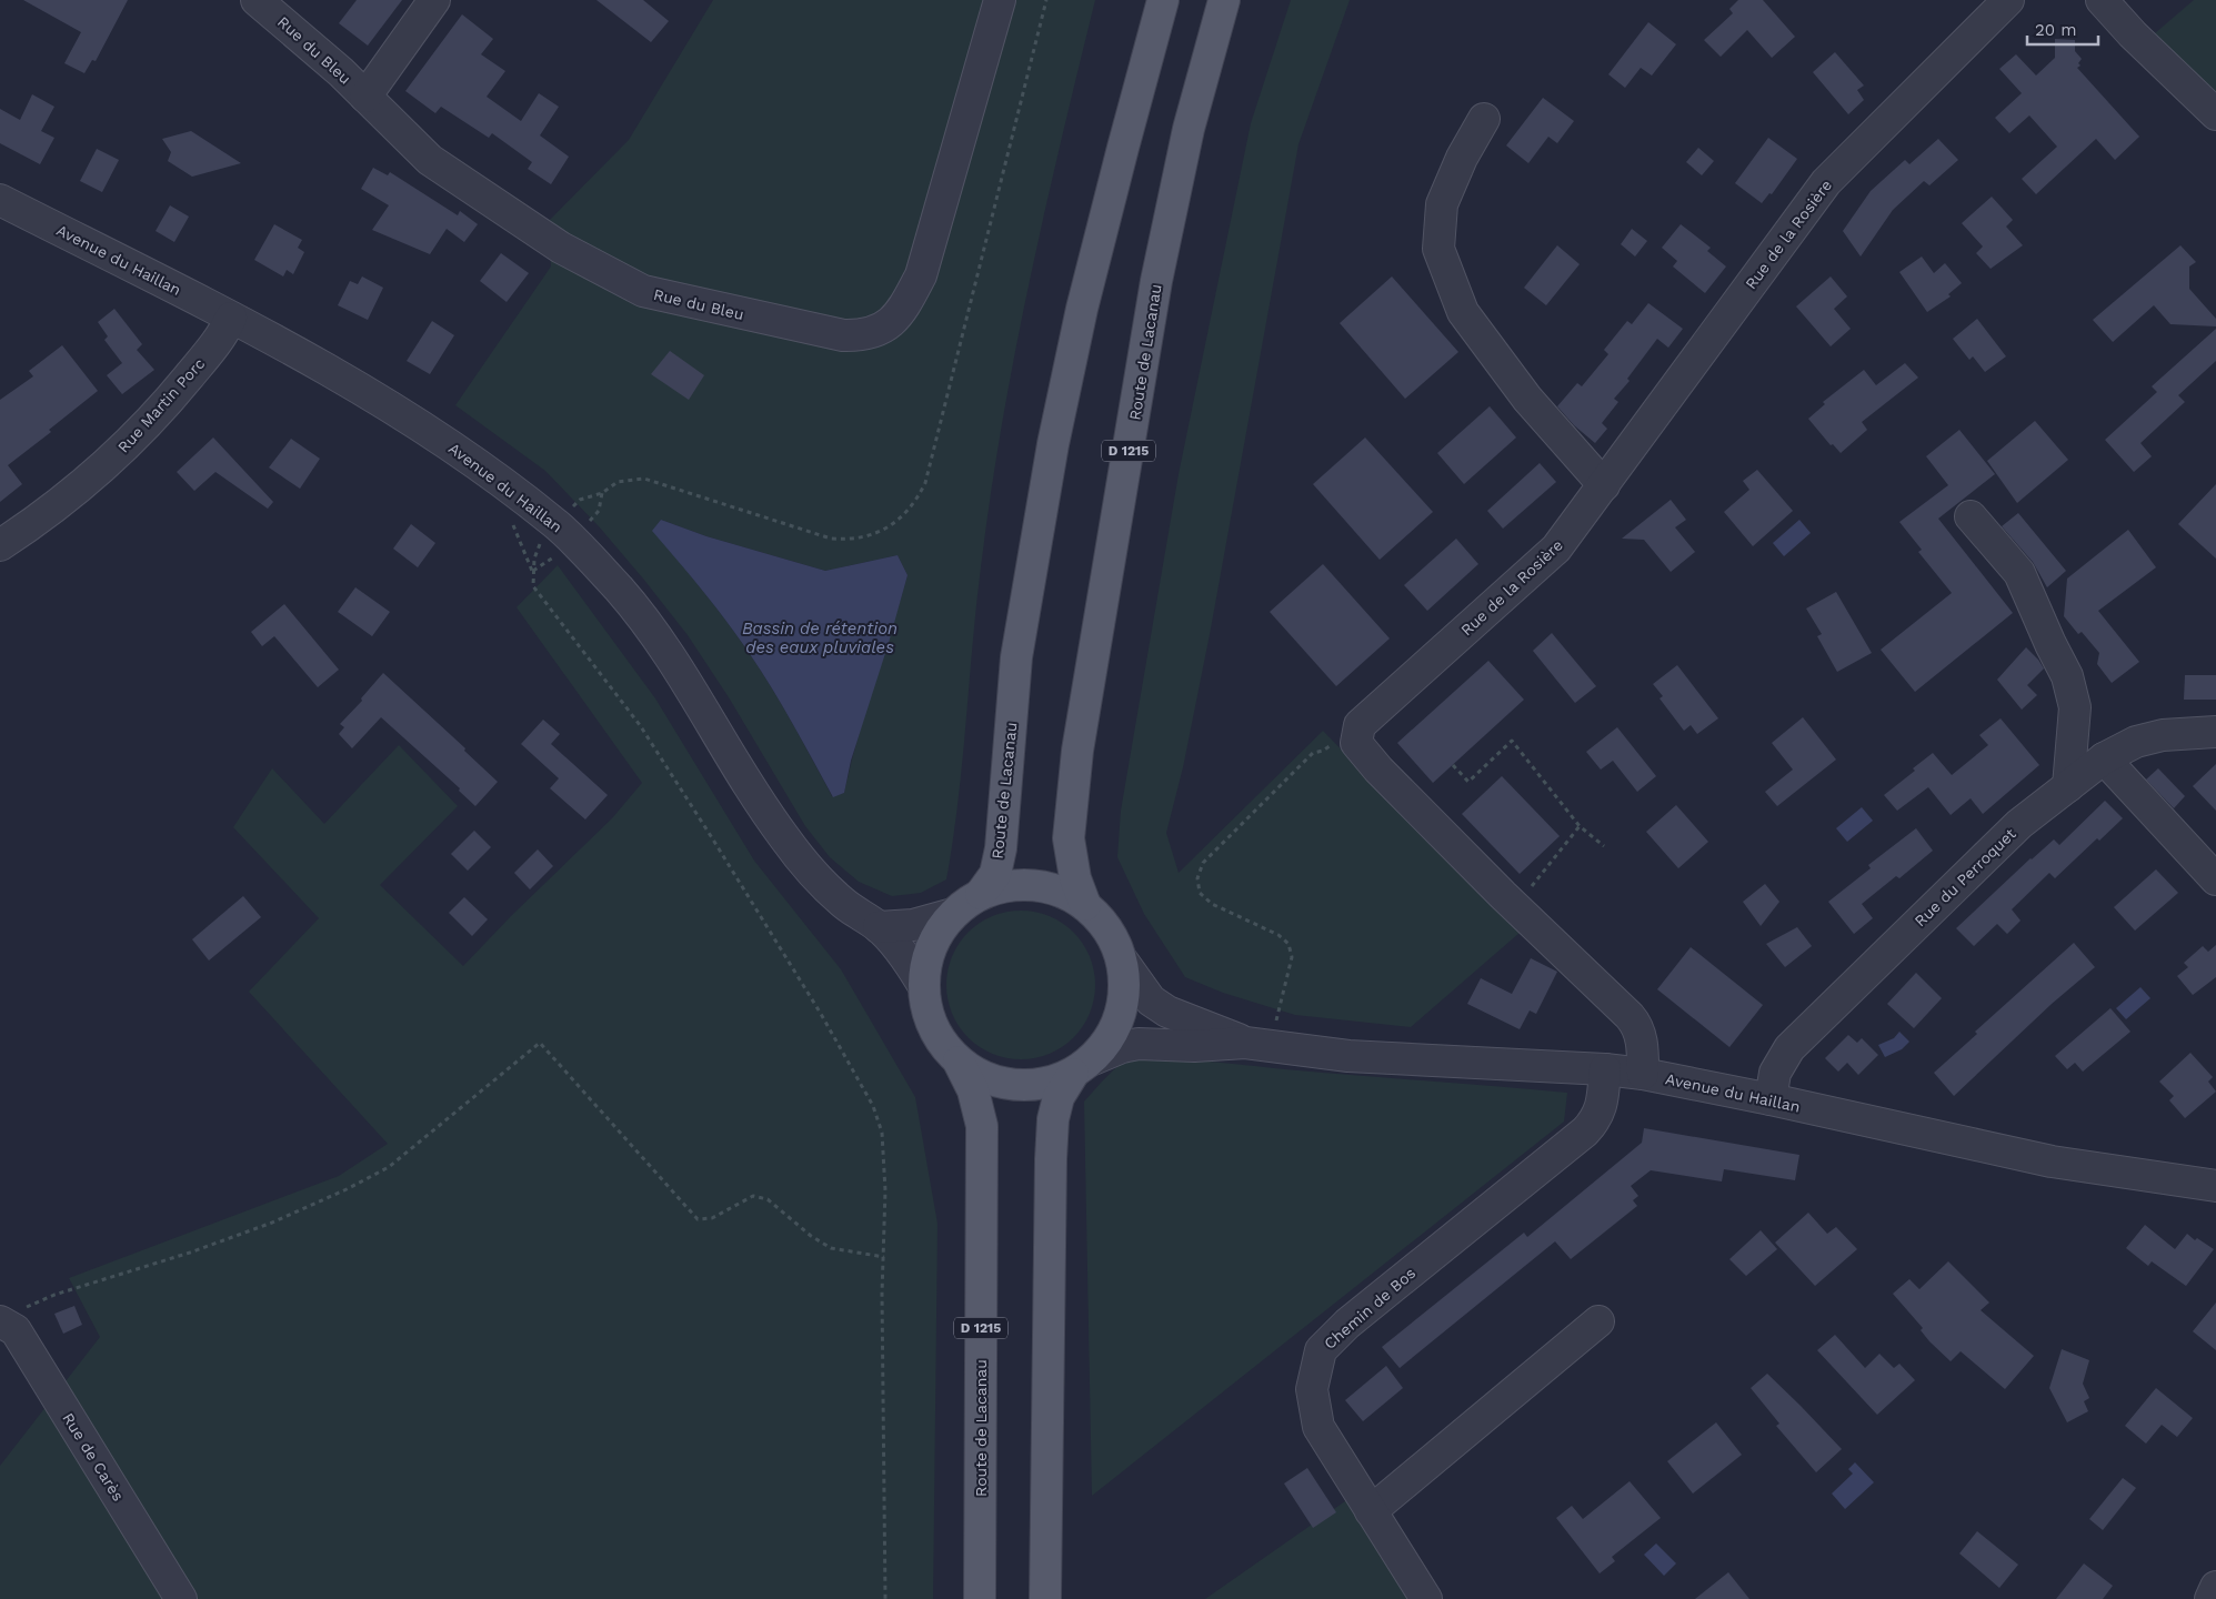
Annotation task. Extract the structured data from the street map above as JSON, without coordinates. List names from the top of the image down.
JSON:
{
  "streets": {
    "main road": ["Route de Lacanau", "D 1215"],
    "street": [
      "Rue du Bleu",
      "Rue de la Rosière",
      "Avenue du Haillan",
      "Rue Martin Porc",
      "Rue du Perroquet",
      "Chemin de Bos",
      "Rue de Carès"
    ]
  },
  "crossings": [
    ["Avenue du Haillan", "Rue Martin Porc"],
    ["Avenue du Haillan", "Rue du Perroquet"],
    ["Avenue du Haillan", "Chemin de Bos"]
  ],
  "water": ["Bassin de rétention des eaux pluviales"],
  "scale_bar": "20 m"
}
